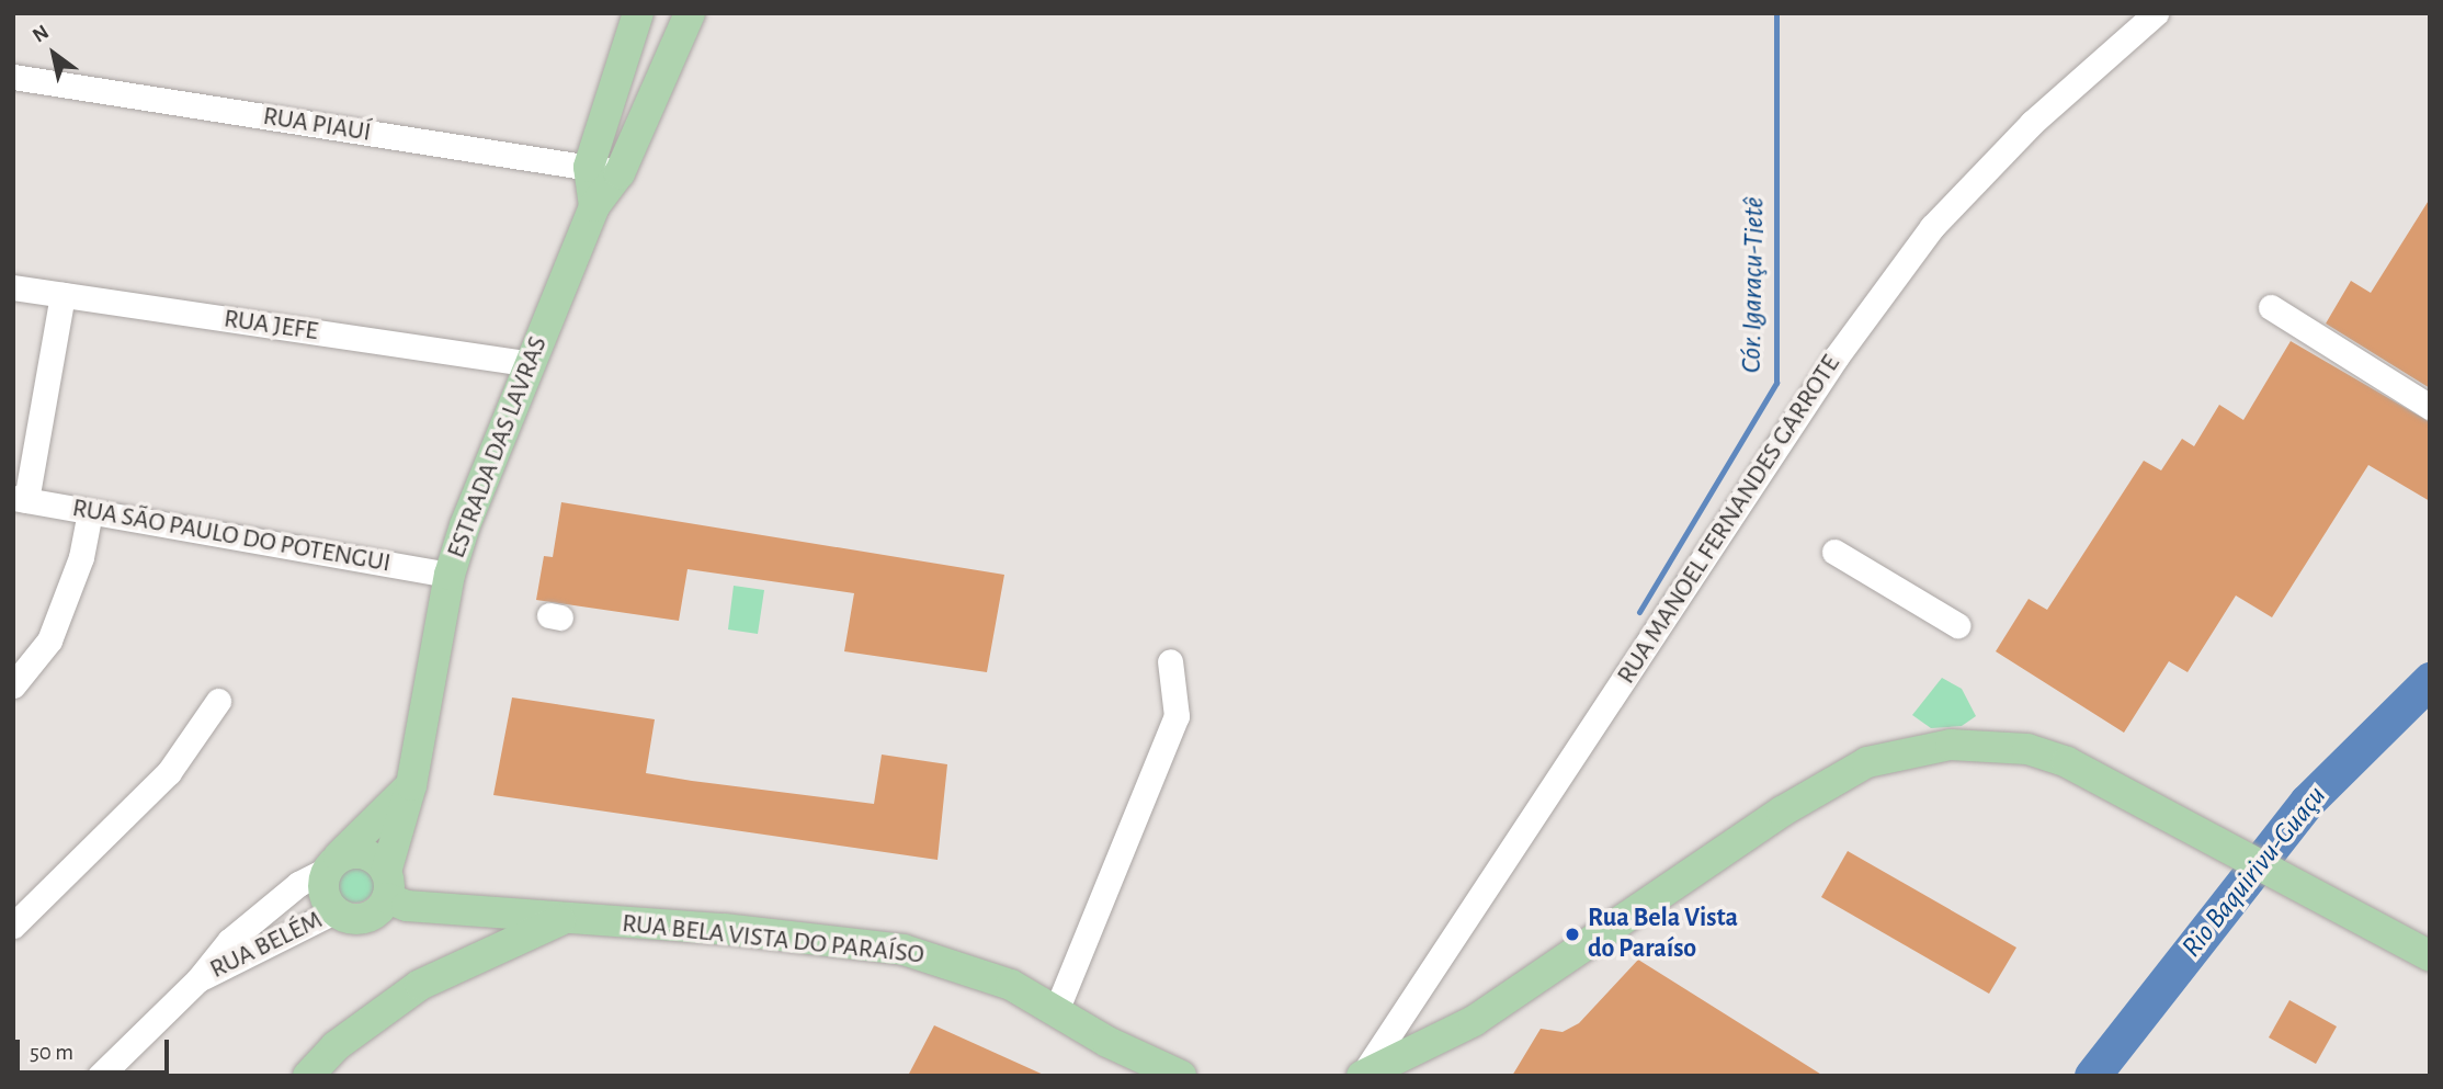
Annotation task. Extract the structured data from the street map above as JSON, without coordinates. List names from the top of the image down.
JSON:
{
  "streets": {
    "main road": ["ESTRADA DAS LAVRAS", "RUA BELA VISTA DO PARAÍSO"],
    "street": [
      "RUA PIAUÍ",
      "RUA JEFE",
      "RUA MANOEL FERNANDES GARROTE",
      "RUA SÃO PAULO DO POTENGUI",
      "RUA BELÉM"
    ]
  },
  "crossings": [
    ["RUA PIAUÍ", "ESTRADA DAS LAVRAS"],
    ["RUA JEFE", "ESTRADA DAS LAVRAS"],
    ["ESTRADA DAS LAVRAS", "RUA SÃO PAULO DO POTENGUI"],
    ["ESTRADA DAS LAVRAS", "RUA BELA VISTA DO PARAÍSO"],
    ["ESTRADA DAS LAVRAS", "RUA BELÉM"],
    ["RUA BELA VISTA DO PARAÍSO", "RUA BELÉM"]
  ],
  "water": ["Cór. Igaraçu-Tietê", "Rio Baquirivu-Guaçu"],
  "places": ["Rua Bela Vista do Paraíso"],
  "scale_bar": "50 m",
  "north": "top left"
}
